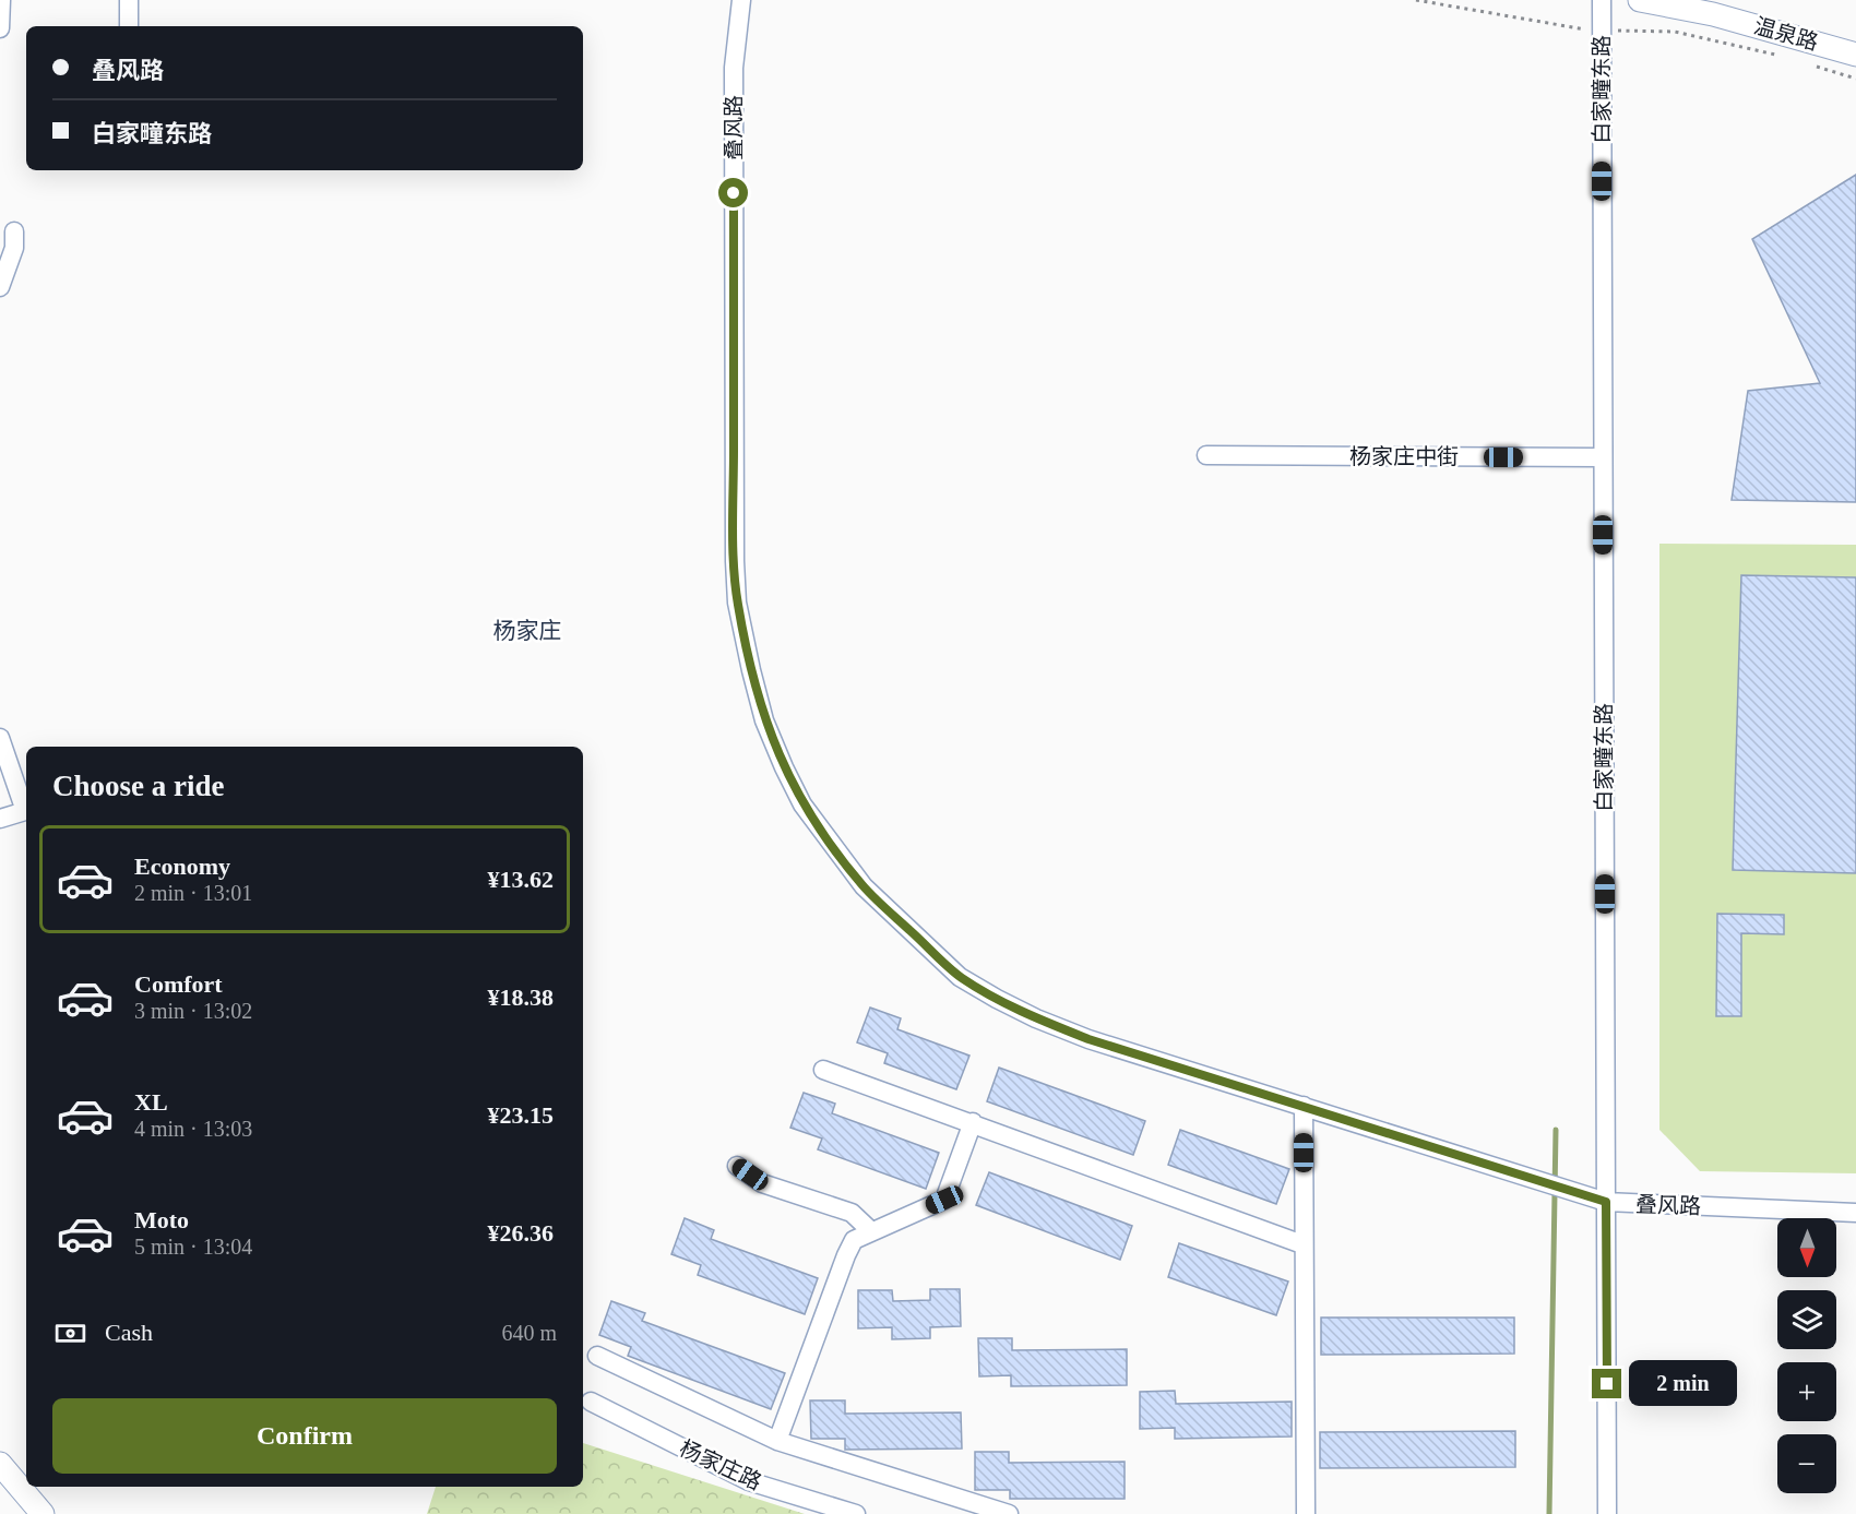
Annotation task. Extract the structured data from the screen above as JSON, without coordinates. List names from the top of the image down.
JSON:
{
  "streets": {
    "main road": ["温泉路"],
    "street": [
      "白家疃东路",
      "叠风路",
      "杨家庄中街",
      "杨家庄路"
    ]
  },
  "crossings": [
    ["白家疃东路", "叠风路"],
    ["白家疃东路", "杨家庄中街"]
  ],
  "districts": ["杨家庄"],
  "north": "bottom",
  "page": {
    "banner": ["叠风路", "白家疃东路"],
    "heading": "Choose a ride",
    "list": [
      {
        "name": "Economy",
        "note": "2 min · 13:01",
        "value": "¥13.62"
      },
      {
        "name": "Comfort",
        "note": "3 min · 13:02",
        "value": "¥18.38"
      },
      {
        "name": "XL",
        "note": "4 min · 13:03",
        "value": "¥23.15"
      },
      {
        "name": "Moto",
        "note": "5 min · 13:04",
        "value": "¥26.36"
      }
    ],
    "map_buttons": ["+", "−"],
    "pay": ["Cash", "640 m"],
    "bubble": "2 min",
    "buttons": "Confirm"
  }
}
